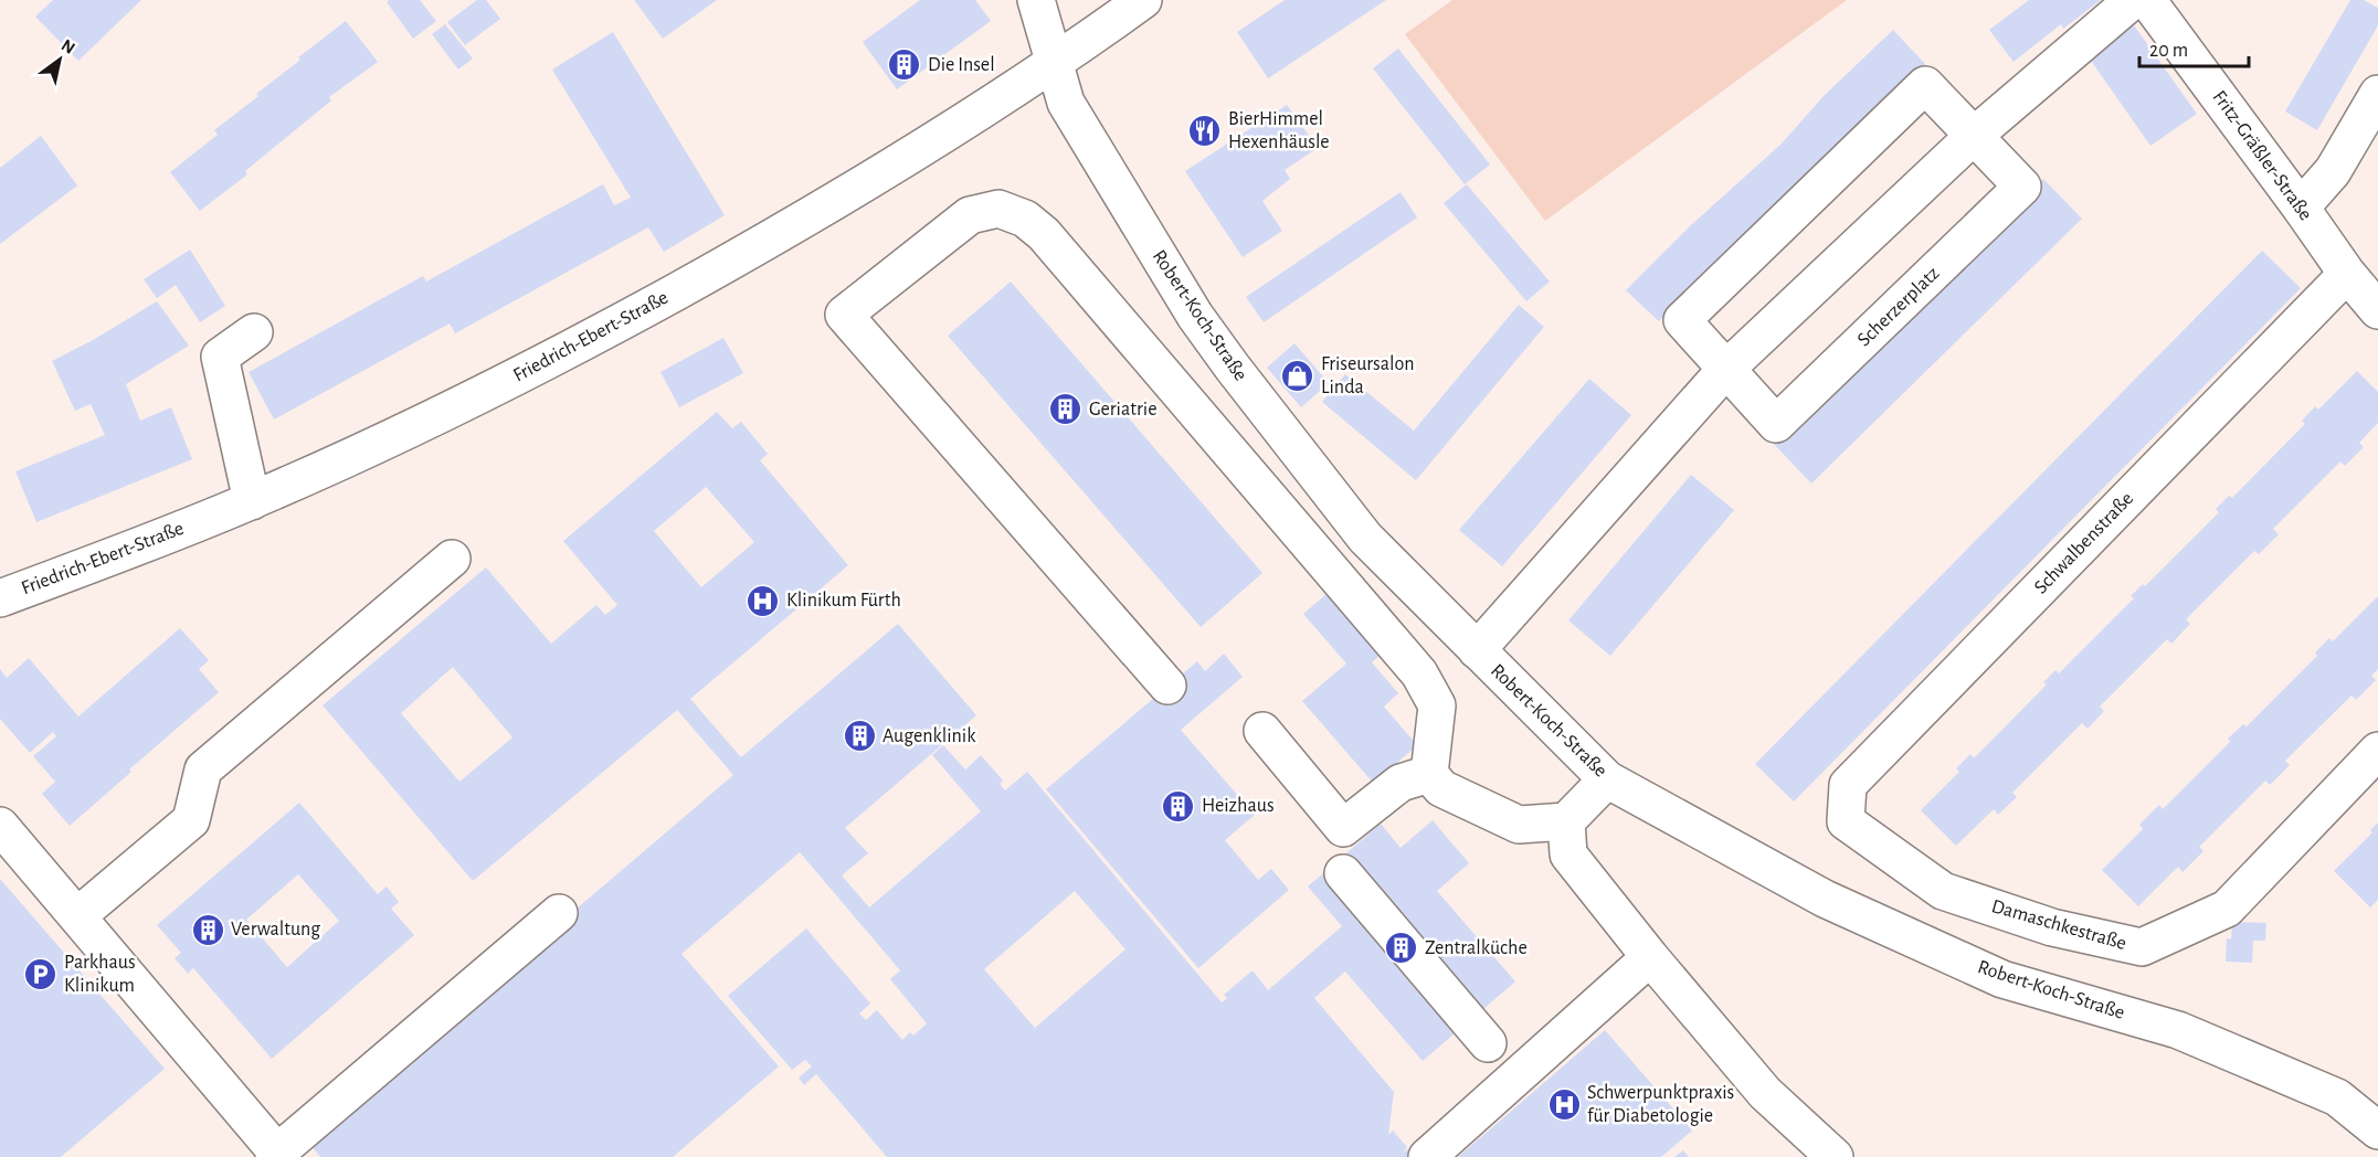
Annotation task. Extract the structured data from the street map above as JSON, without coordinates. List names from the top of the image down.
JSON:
{
  "streets": {
    "street": [
      "Fritz-Gräßler-Straße",
      "Scherzerplatz",
      "Robert-Koch-Straße",
      "Friedrich-Ebert-Straße",
      "Schwalbenstraße",
      "Damaschkestraße"
    ]
  },
  "crossings": [
    ["Fritz-Gräßler-Straße", "Schwalbenstraße"],
    ["Robert-Koch-Straße", "Friedrich-Ebert-Straße"],
    ["Schwalbenstraße", "Damaschkestraße"]
  ],
  "places": {
    "building": [
      "Die Insel",
      "Geriatrie",
      "Augenklinik",
      "Heizhaus",
      "Verwaltung",
      "Zentralküche"
    ],
    "restaurant": ["BierHimmel Hexenhäusle"],
    "shop": ["Friseursalon Linda"],
    "hospital": ["Klinikum Fürth", "Schwerpunktpraxis für Diabetologie"],
    "parking": ["Parkhaus Klinikum"]
  },
  "scale_bar": "20 m",
  "north": "top right"
}
